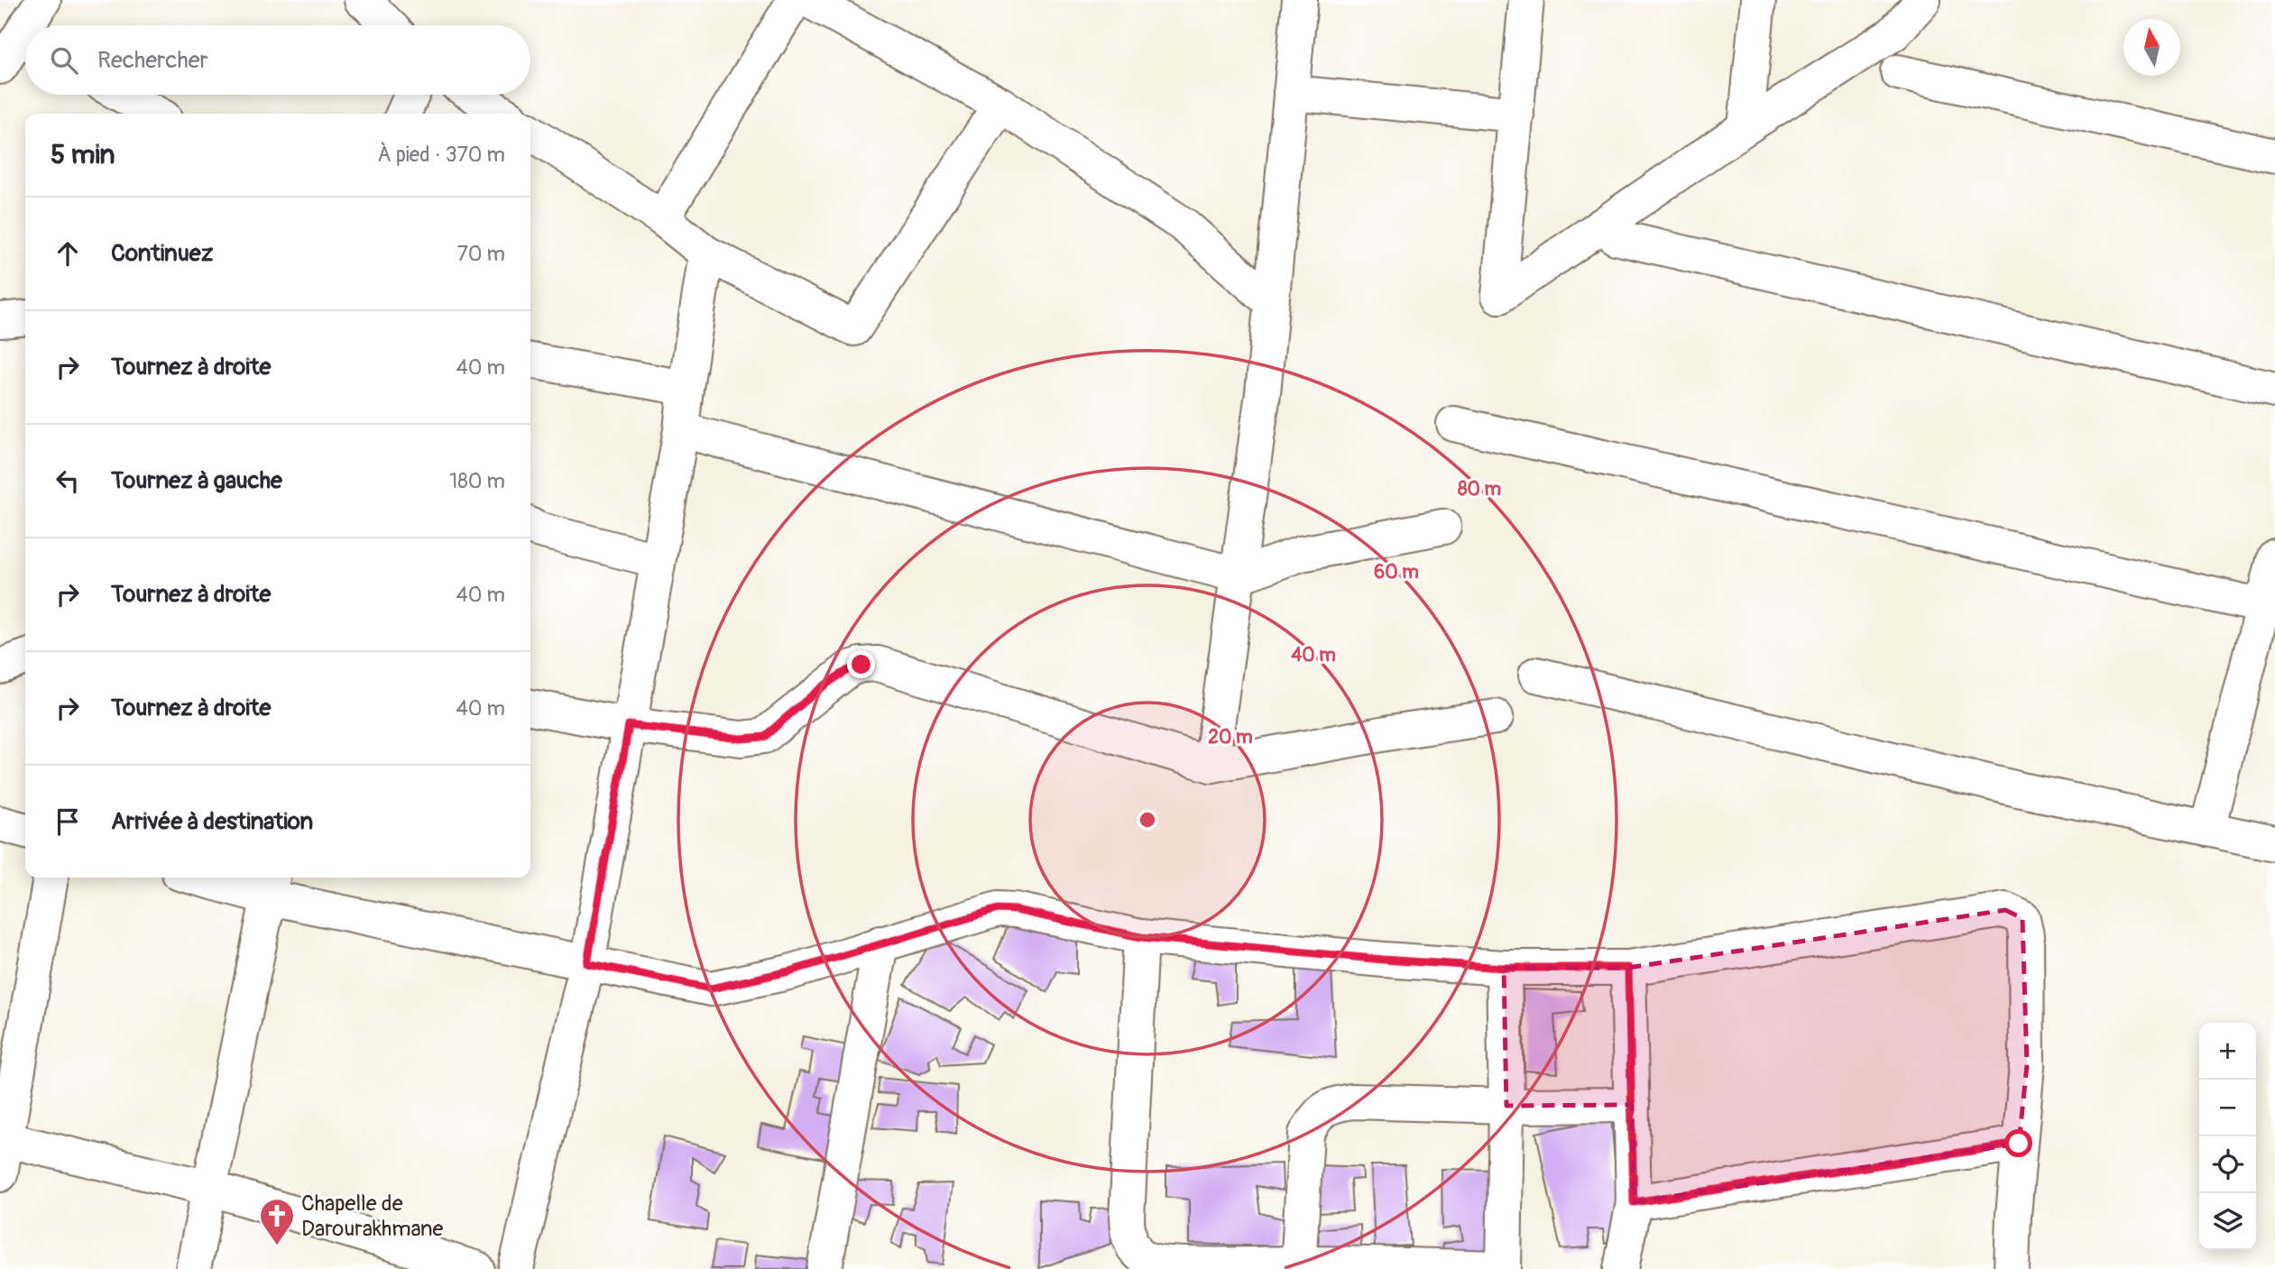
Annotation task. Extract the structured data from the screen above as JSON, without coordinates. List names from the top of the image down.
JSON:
{
  "places": {
    "church": ["Chapelle de Darourakhmane"]
  },
  "north": "top",
  "page": {
    "search": "Rechercher",
    "heading": ["5 min", "À pied · 370 m"],
    "list": [
      ["Continuez", "70 m"],
      ["Tournez à droite", "40 m"],
      ["Tournez à gauche", "180 m"],
      ["Tournez à droite", "40 m"],
      ["Tournez à droite", "40 m"],
      "Arrivée à destination"
    ],
    "map_buttons": ["+", "−"]
  },
  "rings": [
    "80 m",
    "60 m",
    "40 m",
    "20 m"
  ]
}
